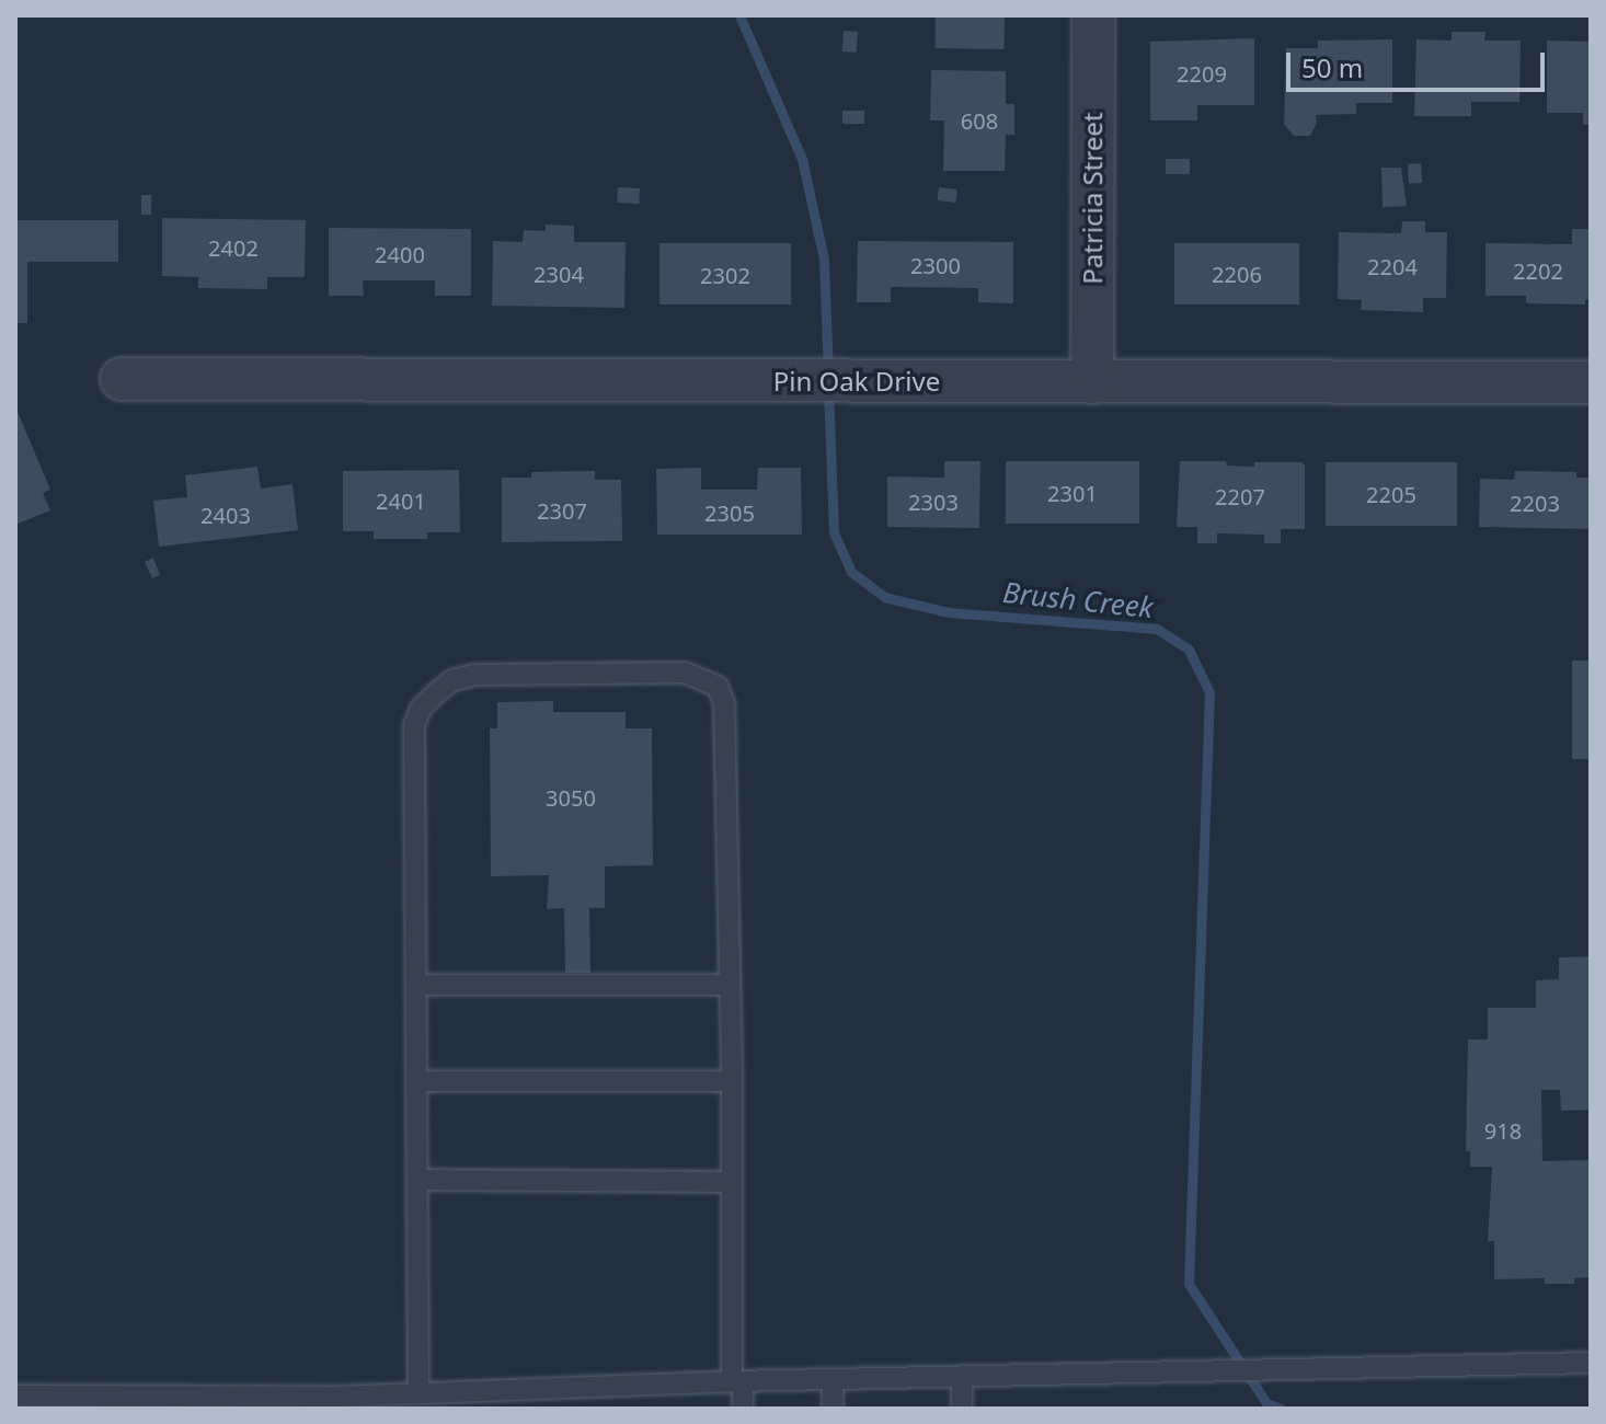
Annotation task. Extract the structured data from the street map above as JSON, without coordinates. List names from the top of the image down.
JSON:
{
  "streets": {
    "street": ["Patricia Street", "Pin Oak Drive"]
  },
  "crossings": [
    ["Patricia Street", "Pin Oak Drive"]
  ],
  "water": ["Brush Creek"],
  "house_numbers": [
    "2209",
    "608",
    "2402",
    "2400",
    "2300",
    "2204",
    "2202",
    "2304",
    "2206",
    "2302",
    "2301",
    "2205",
    "2207",
    "2401",
    "2303",
    "2203",
    "2307",
    "2305",
    "2403",
    "3050",
    "918"
  ],
  "scale_bar": "50 m"
}
